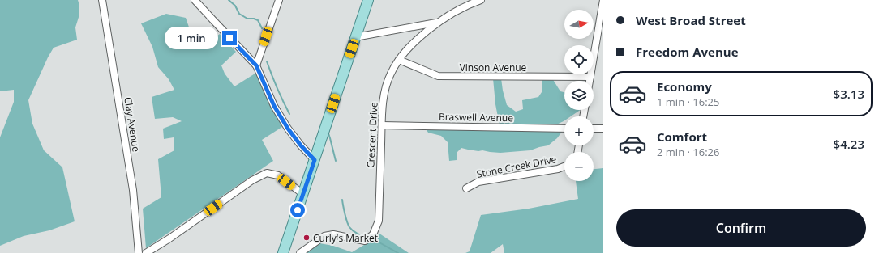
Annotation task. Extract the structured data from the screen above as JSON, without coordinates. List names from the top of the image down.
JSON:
{
  "streets": {
    "street": [
      "Vinson Avenue",
      "Braswell Avenue",
      "Clay Avenue",
      "Crescent Drive",
      "Stone Creek Drive"
    ]
  },
  "crossings": [
    ["Vinson Avenue", "Crescent Drive"],
    ["Braswell Avenue", "Crescent Drive"]
  ],
  "places": ["Curly's Market"],
  "north": "right",
  "page": {
    "banner": ["West Broad Street", "Freedom Avenue"],
    "map_buttons": ["+", "−"],
    "bubble": "1 min",
    "list": [
      {
        "name": "Economy",
        "note": "1 min · 16:25",
        "value": "$3.13"
      },
      {
        "name": "Comfort",
        "note": "2 min · 16:26",
        "value": "$4.23"
      }
    ],
    "buttons": "Confirm"
  }
}
